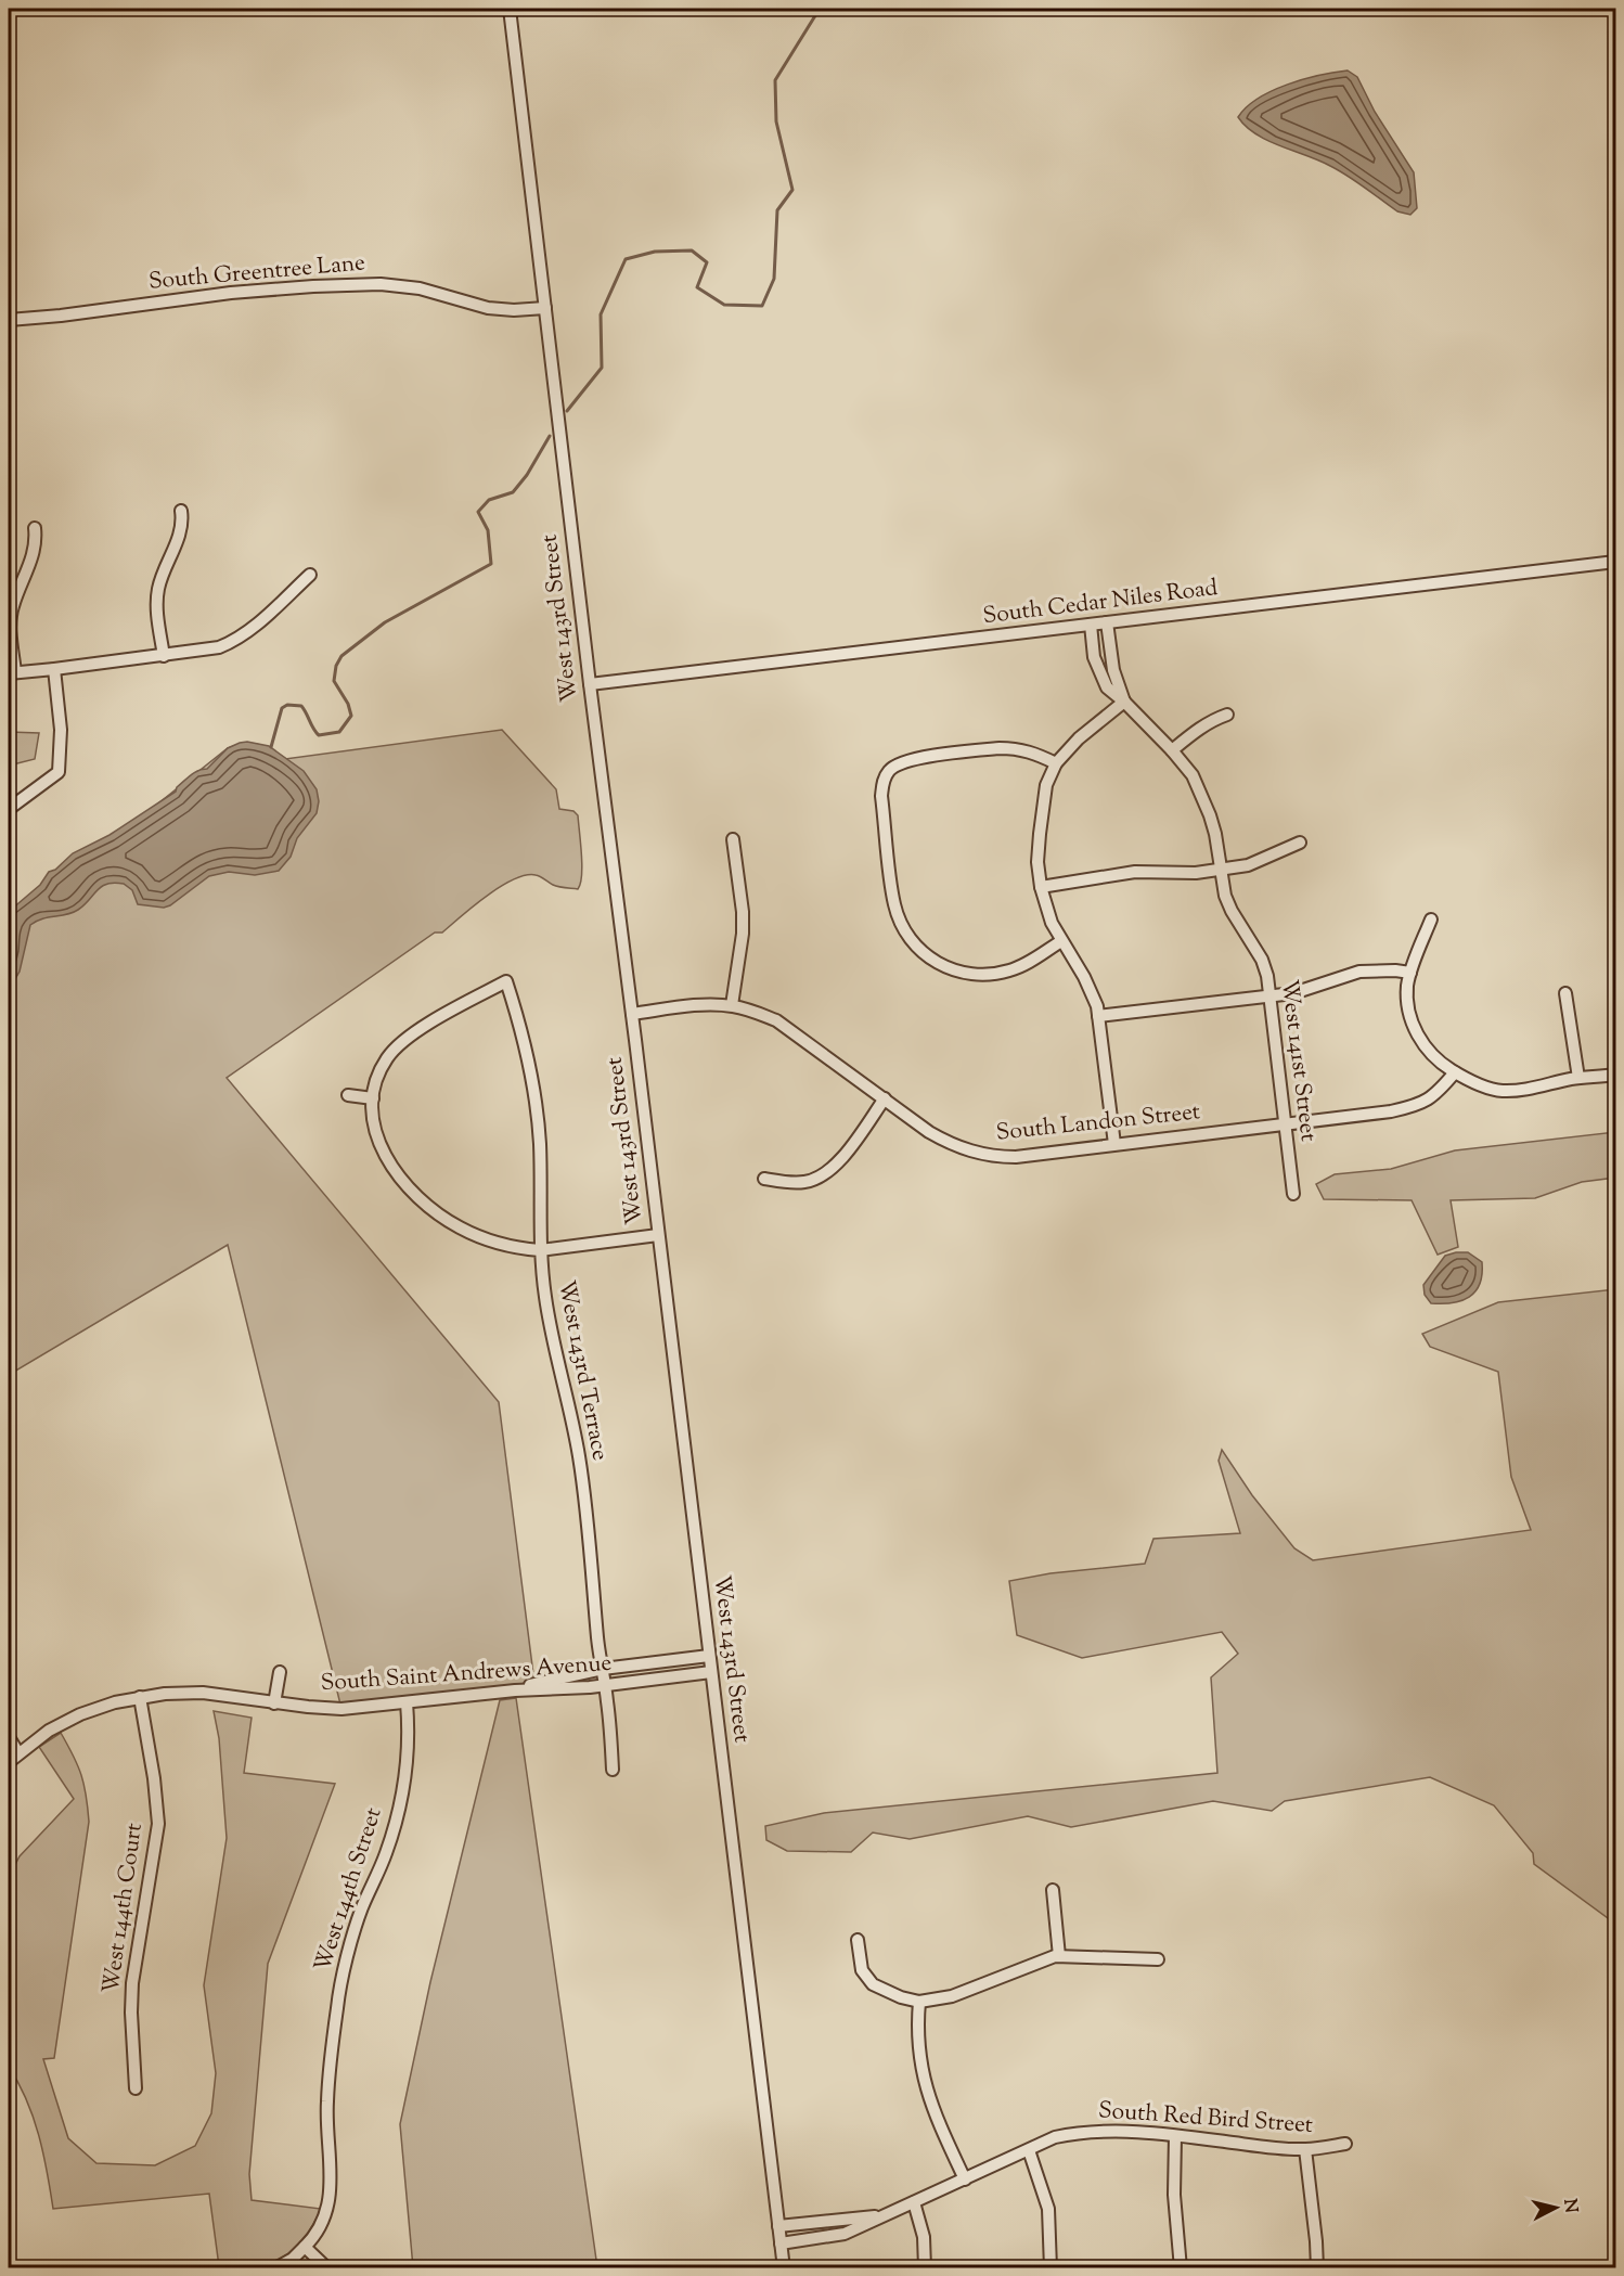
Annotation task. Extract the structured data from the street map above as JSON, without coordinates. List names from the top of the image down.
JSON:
{
  "streets": {
    "street": [
      "South Greentree Lane",
      "South Cedar Niles Road",
      "West 143rd Street",
      "West 141st Street",
      "South Landon Street",
      "West 143rd Terrace",
      "South Saint Andrews Avenue",
      "West 144th Street",
      "West 144th Court",
      "South Red Bird Street"
    ]
  },
  "crossings": [
    ["South Greentree Lane", "West 143rd Street"],
    ["South Cedar Niles Road", "West 143rd Street"],
    ["South Cedar Niles Road", "West 141st Street"],
    ["West 143rd Street", "South Landon Street"],
    ["West 143rd Street", "South Saint Andrews Avenue"],
    ["West 143rd Street", "South Red Bird Street"],
    ["West 141st Street", "South Landon Street"],
    ["West 143rd Terrace", "South Saint Andrews Avenue"],
    ["South Saint Andrews Avenue", "West 144th Street"],
    ["South Saint Andrews Avenue", "West 144th Court"]
  ],
  "north": "right"
}
